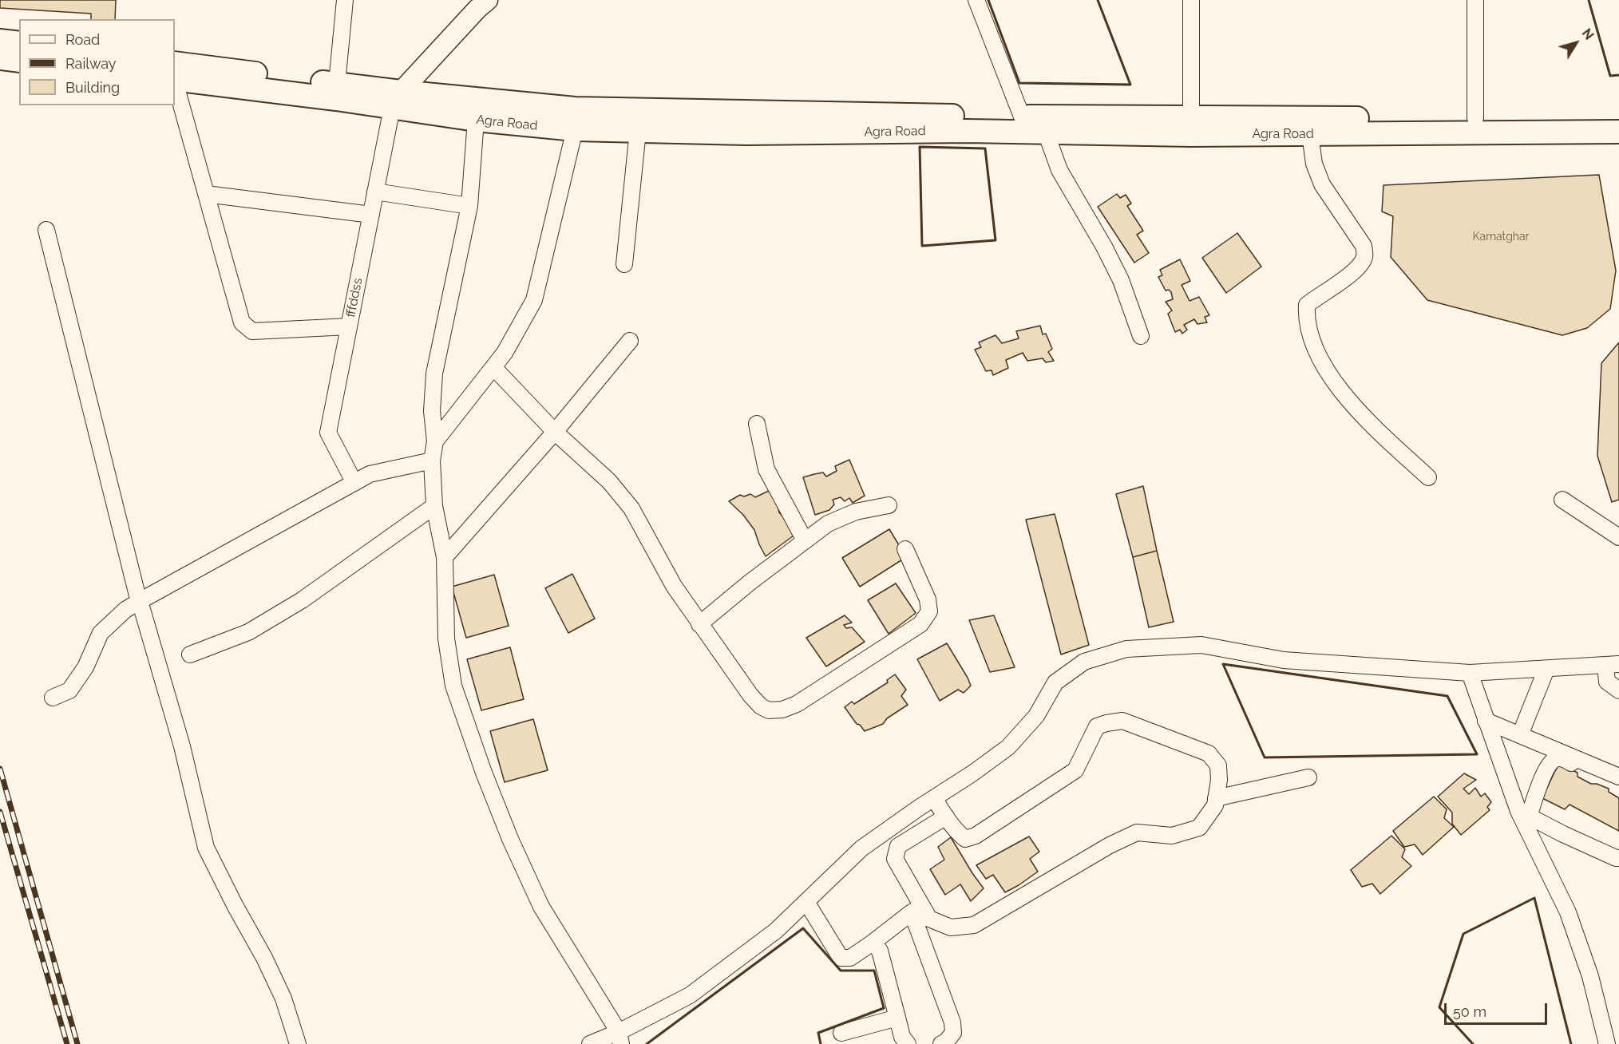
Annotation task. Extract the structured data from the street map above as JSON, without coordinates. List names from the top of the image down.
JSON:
{
  "streets": {
    "highway": ["Agra Road"],
    "street": ["fffddss"]
  },
  "crossings": [
    ["Agra Road", "fffddss"]
  ],
  "house_numbers": ["Kamatghar"],
  "legend": ["Road", "Railway", "Building"],
  "scale_bar": "50 m",
  "north": "top right"
}
